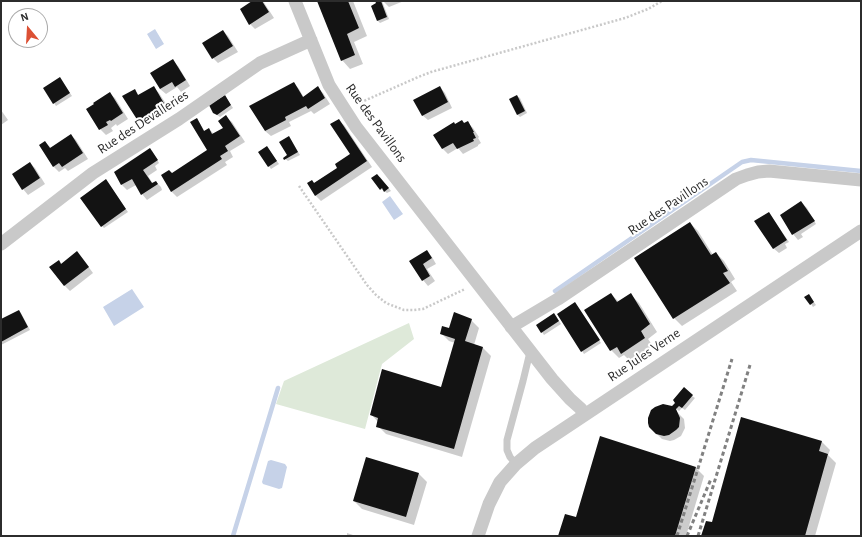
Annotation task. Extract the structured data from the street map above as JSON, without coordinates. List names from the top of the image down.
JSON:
{
  "streets": {
    "street": ["Rue des Devalleries", "Rue des Pavillons", "Rue Jules Verne"]
  },
  "crossings": [
    ["Rue des Devalleries", "Rue des Pavillons"],
    ["Rue des Pavillons", "Rue Jules Verne"]
  ],
  "north": "top"
}
